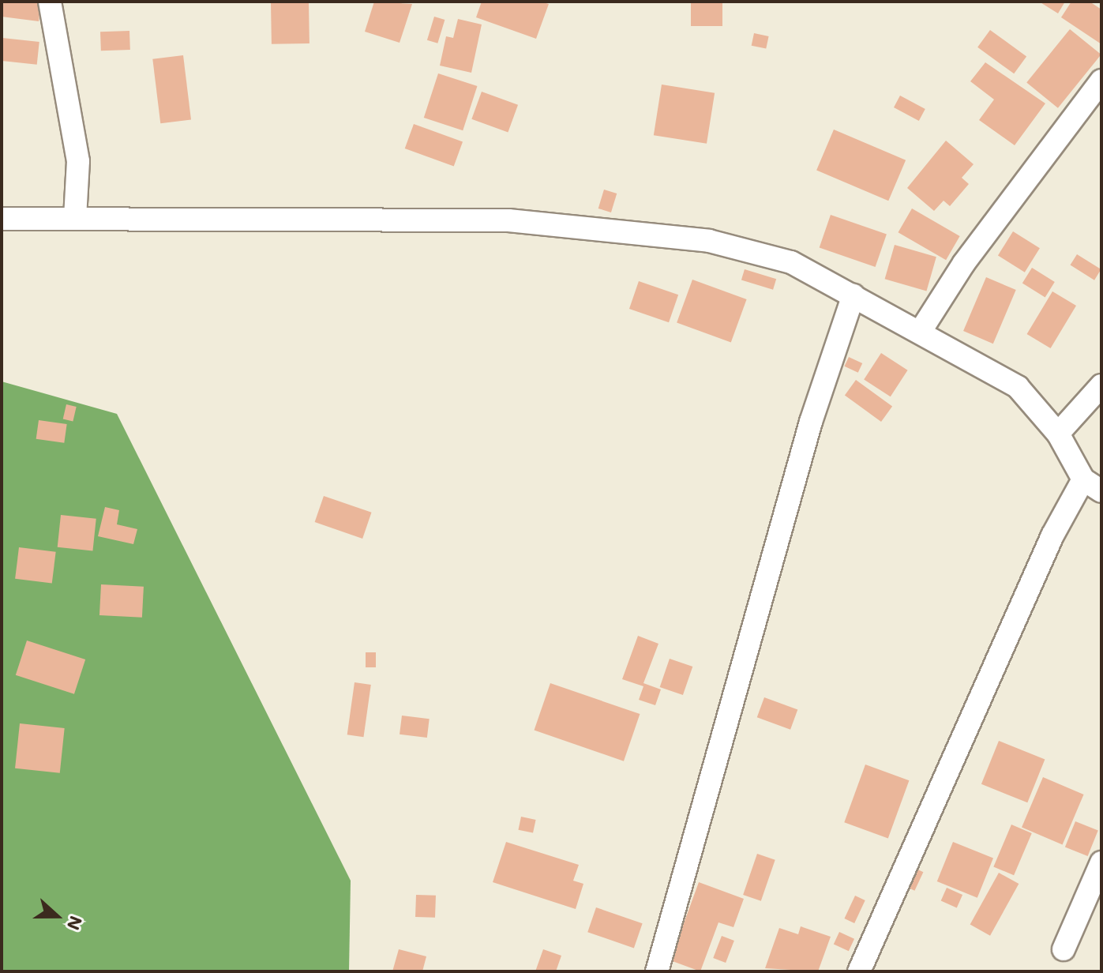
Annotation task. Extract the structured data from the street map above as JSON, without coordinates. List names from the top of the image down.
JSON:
{
  "north": "right"
}
